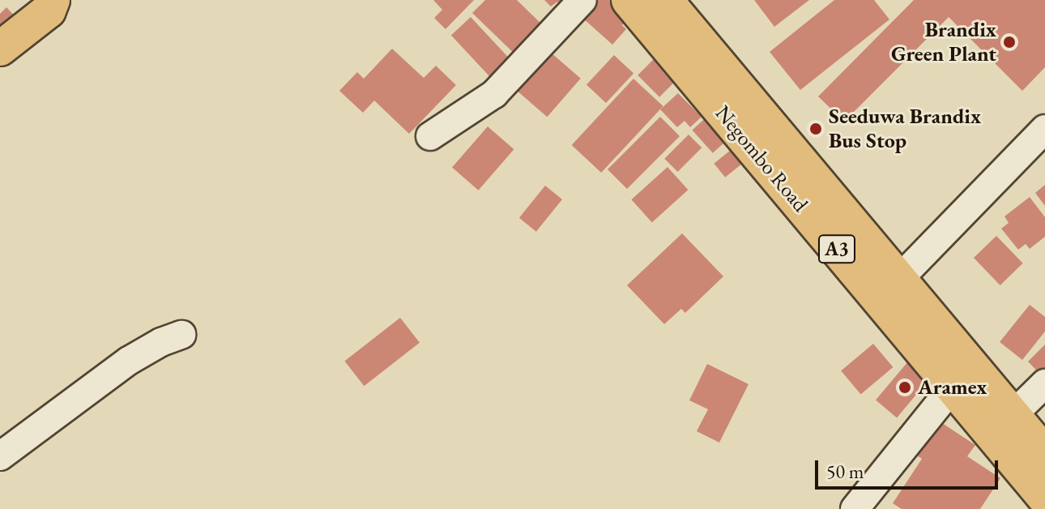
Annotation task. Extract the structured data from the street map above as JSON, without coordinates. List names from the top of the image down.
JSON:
{
  "streets": {
    "highway": ["Negombo Road", "A3"]
  },
  "places": ["Brandix Green Plant", "Seeduwa Brandix Bus Stop", "Aramex"],
  "scale_bar": "50 m"
}
